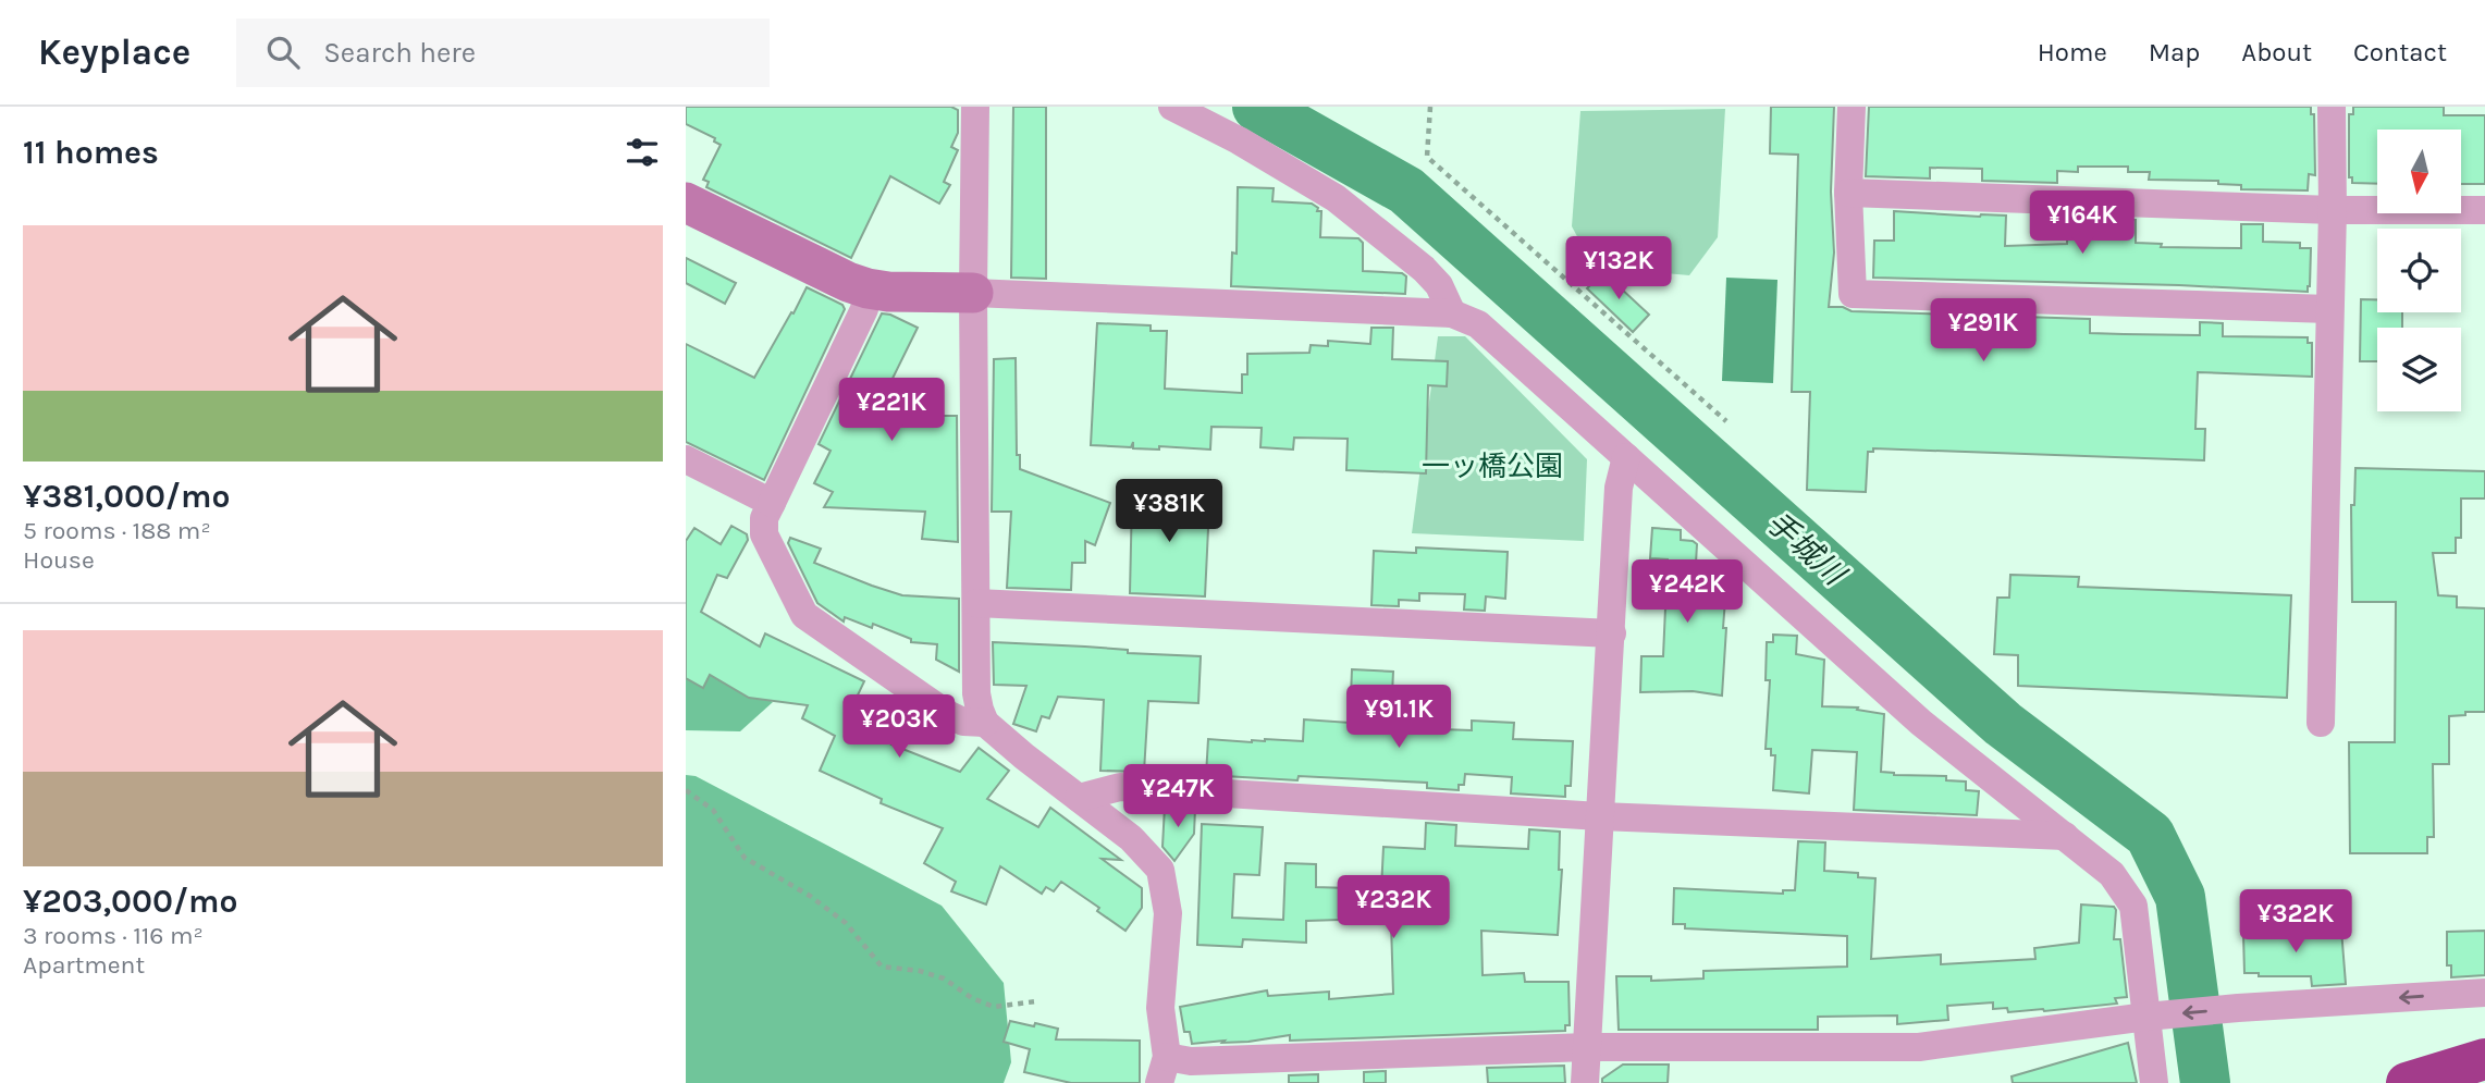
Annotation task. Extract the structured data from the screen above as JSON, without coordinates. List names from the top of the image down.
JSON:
{
  "water": ["手城川"],
  "parks": ["一ッ橋公園"],
  "north": "bottom",
  "page": {
    "header": "Keyplace",
    "search": "Search here",
    "nav": [
      "Home",
      "Map",
      "About",
      "Contact"
    ],
    "heading": "11 homes",
    "price": [
      "¥164K",
      "¥132K",
      "¥291K",
      "¥221K",
      "¥381K",
      "¥242K",
      "¥91.1K",
      "¥203K",
      "¥247K",
      "¥232K",
      "¥322K"
    ],
    "list": [
      {
        "name": "¥381,000/mo",
        "note": "5 rooms · 188 m² · House"
      },
      {
        "name": "¥203,000/mo",
        "note": "3 rooms · 116 m² · Apartment"
      }
    ]
  }
}
